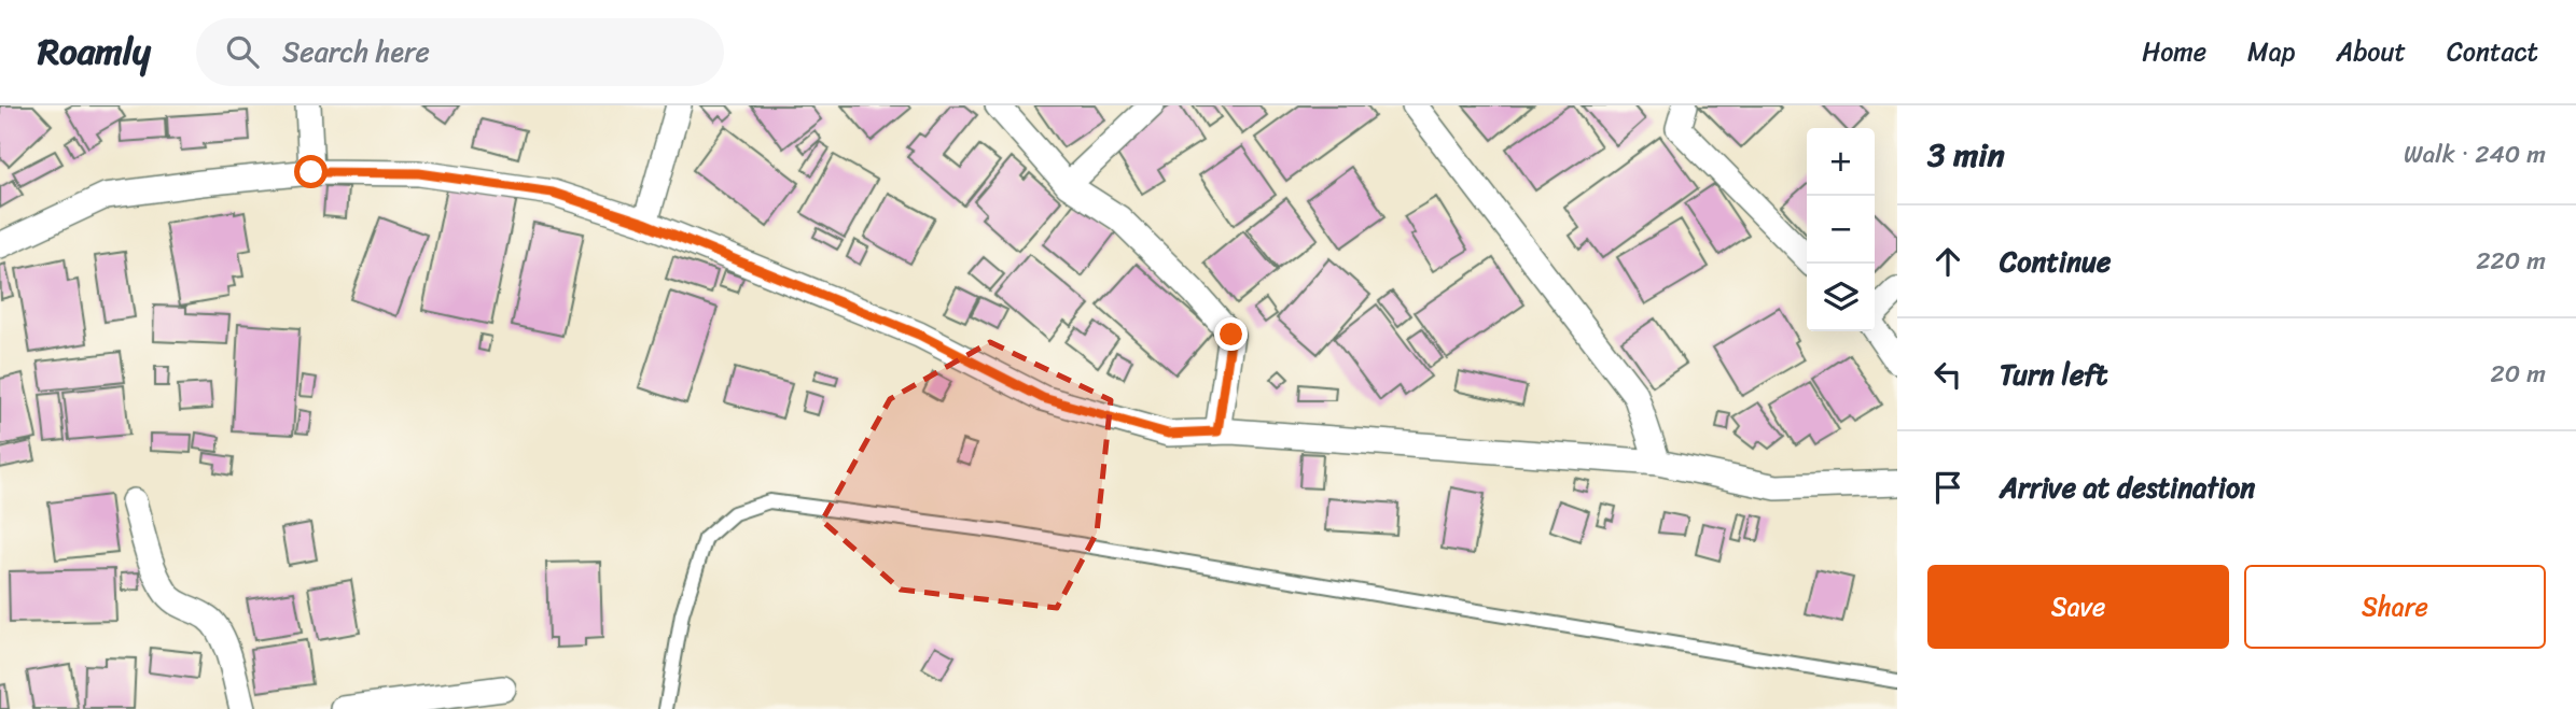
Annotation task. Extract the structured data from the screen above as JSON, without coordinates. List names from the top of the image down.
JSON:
{
  "page": {
    "header": "Roamly",
    "search": "Search here",
    "nav": [
      "Home",
      "Map",
      "About",
      "Contact"
    ],
    "heading": ["3 min", "Walk · 240 m"],
    "map_buttons": ["+", "−"],
    "list": [
      ["Continue", "220 m"],
      ["Turn left", "20 m"],
      "Arrive at destination"
    ],
    "buttons": ["Save", "Share"]
  }
}
